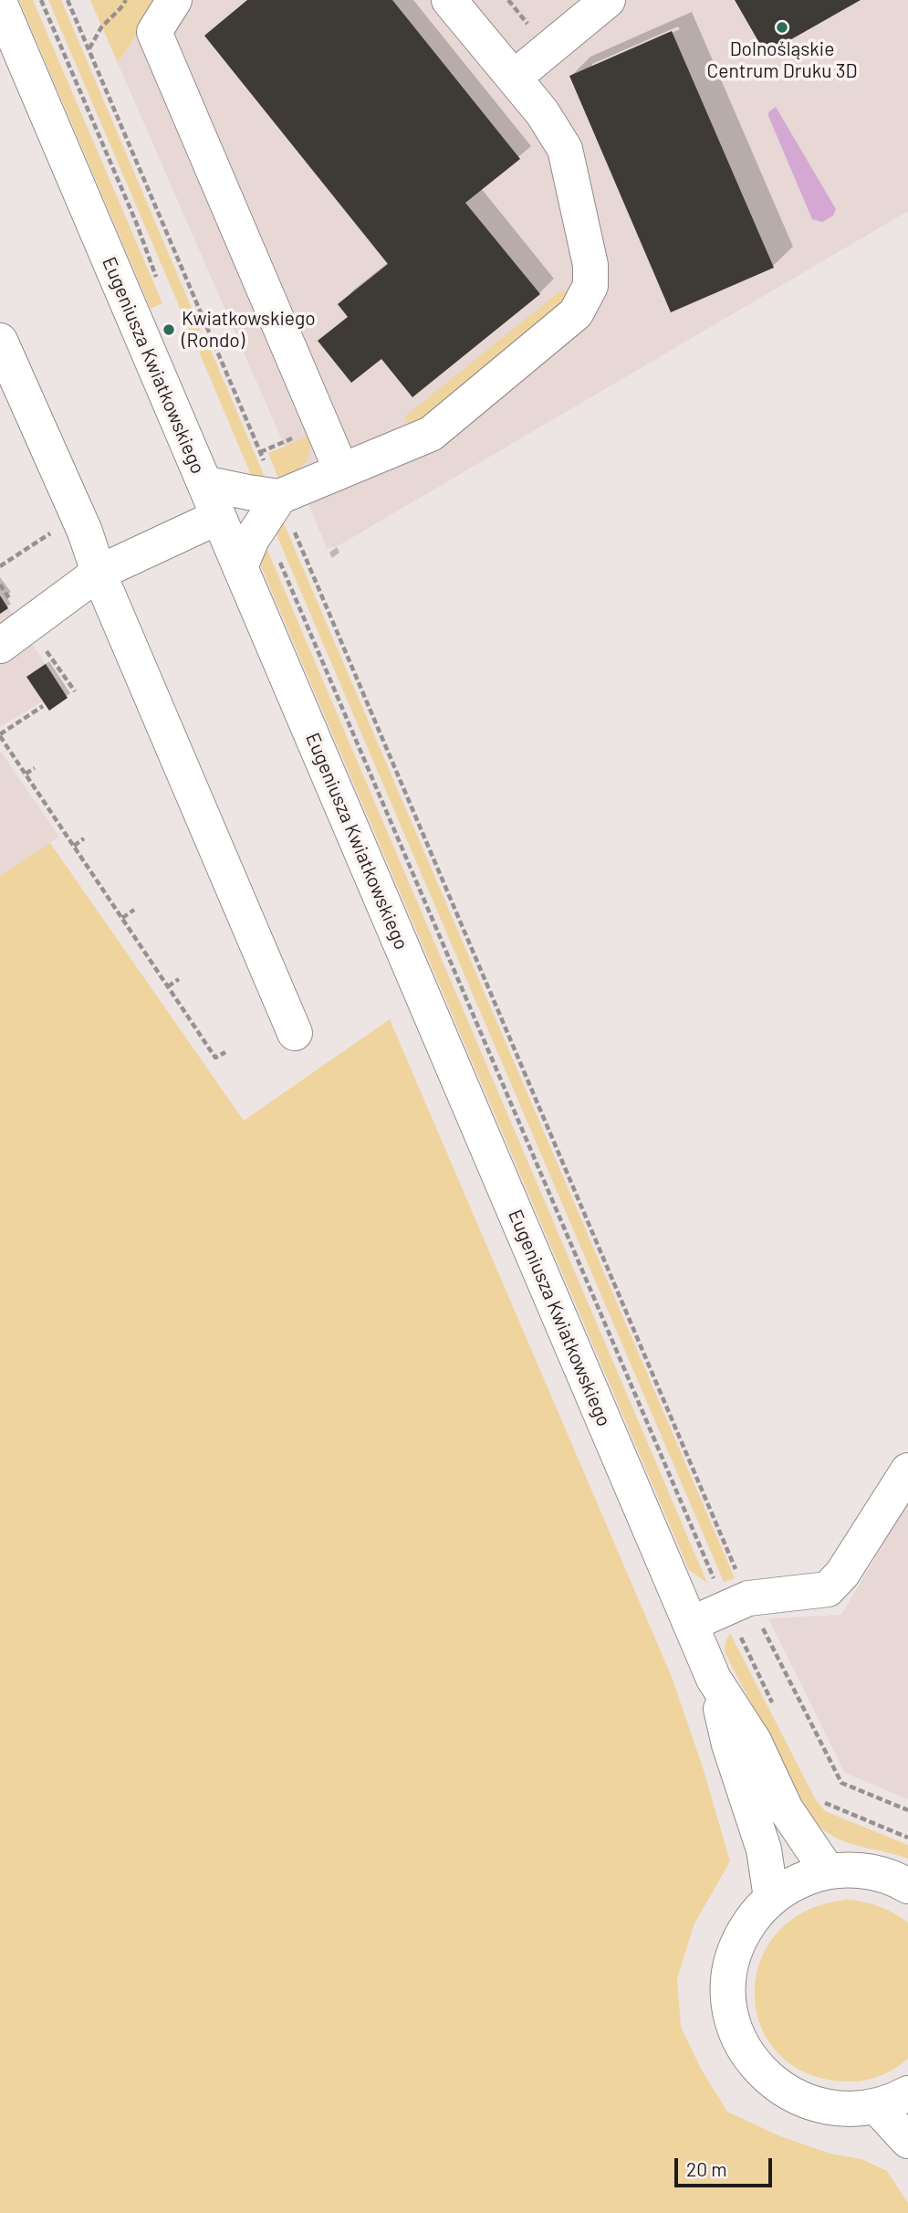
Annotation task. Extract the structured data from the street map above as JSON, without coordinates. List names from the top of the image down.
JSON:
{
  "streets": {
    "main road": ["Eugeniusza Kwiatkowskiego"]
  },
  "places": ["Dolnośląskie Centrum Druku 3D", "Kwiatkowskiego (Rondo)"],
  "scale_bar": "20 m"
}
